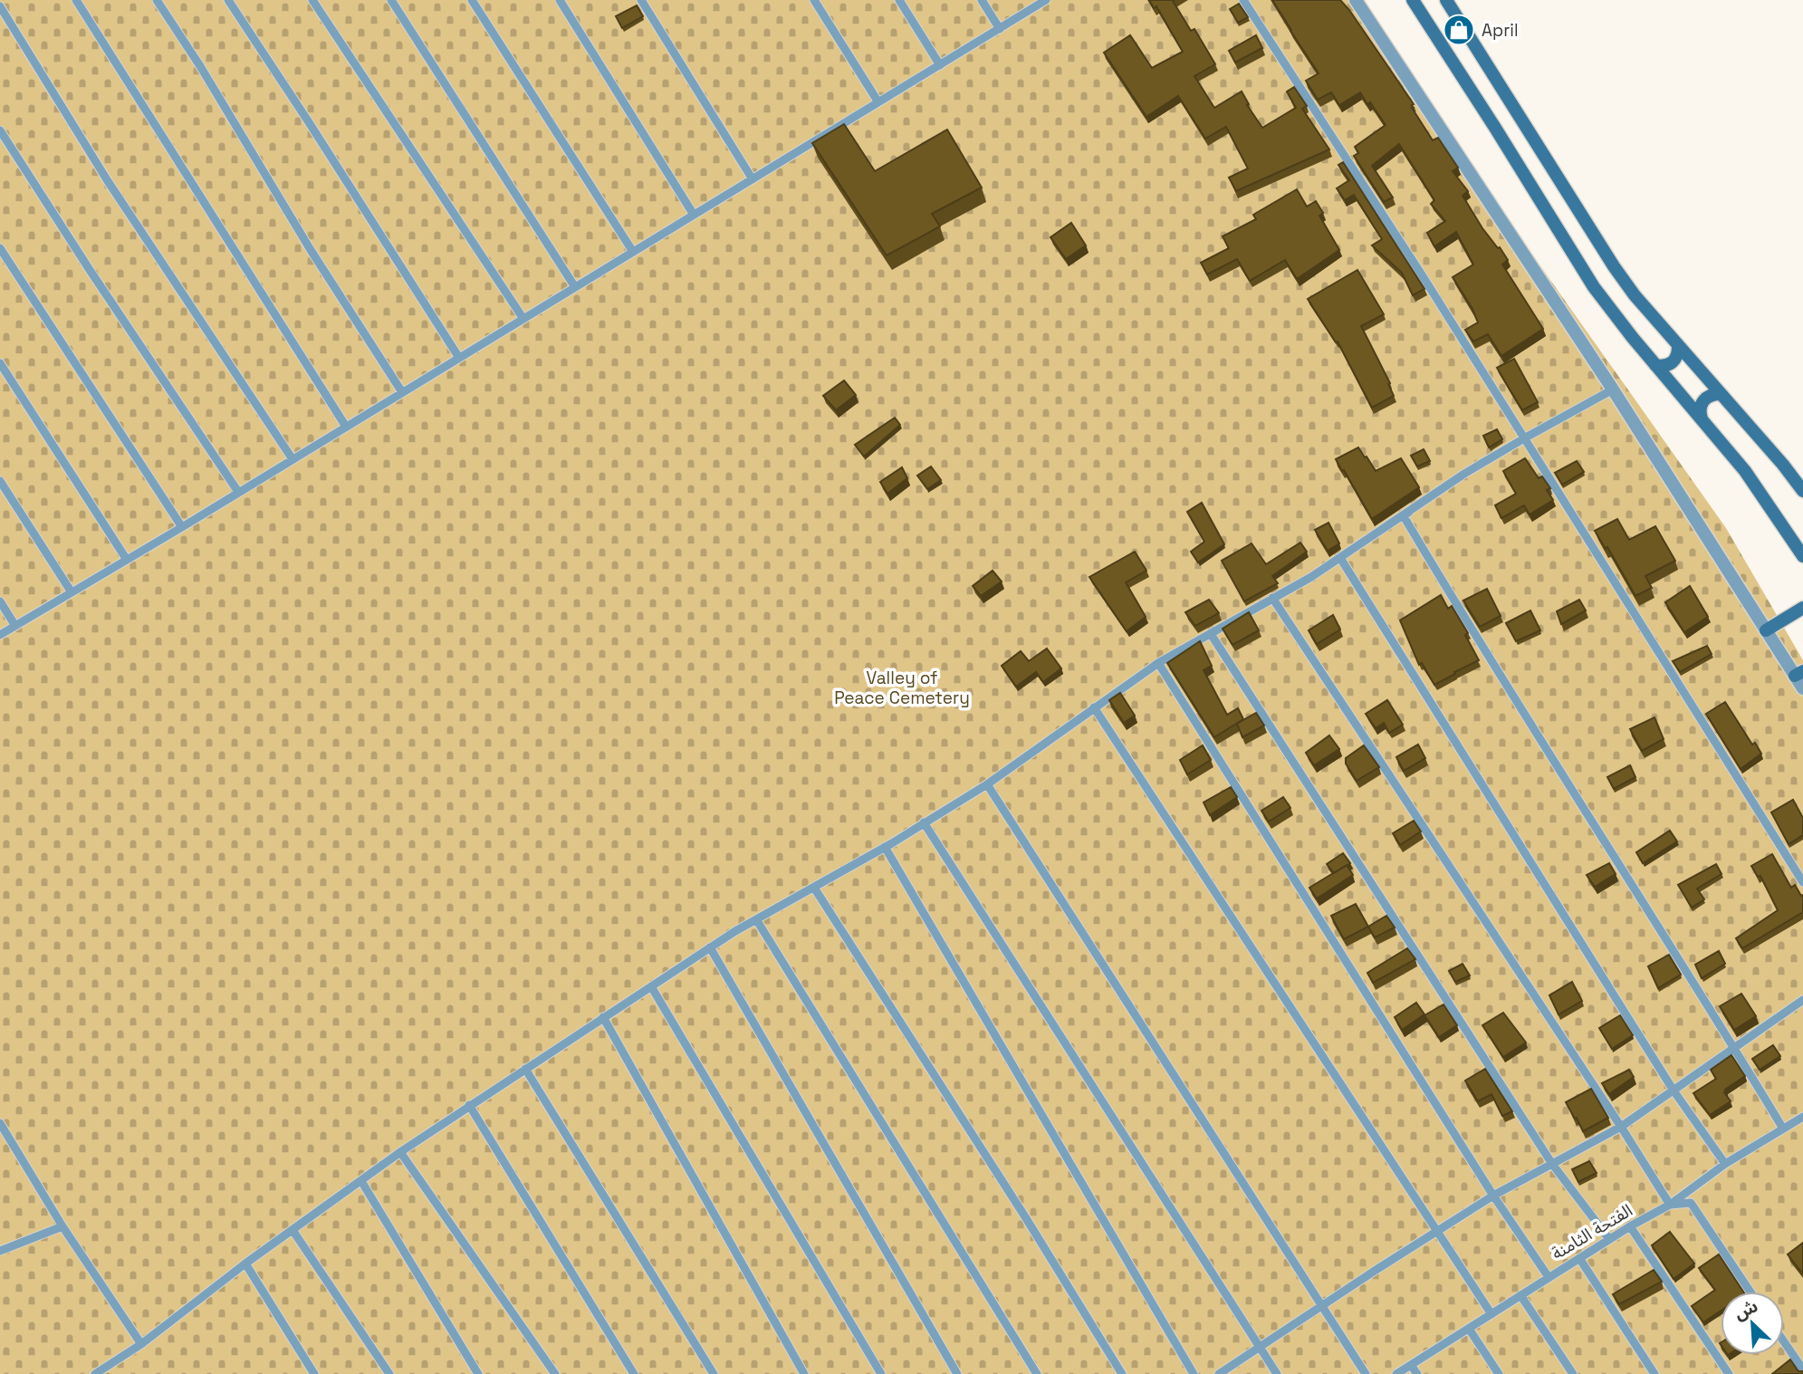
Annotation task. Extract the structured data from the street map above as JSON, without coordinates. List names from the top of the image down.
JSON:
{
  "streets": {
    "lane": ["الفتحة الثامنة"]
  },
  "parks": ["Valley of Peace Cemetery"],
  "places": {
    "shop": ["April"]
  },
  "north": "top left"
}
